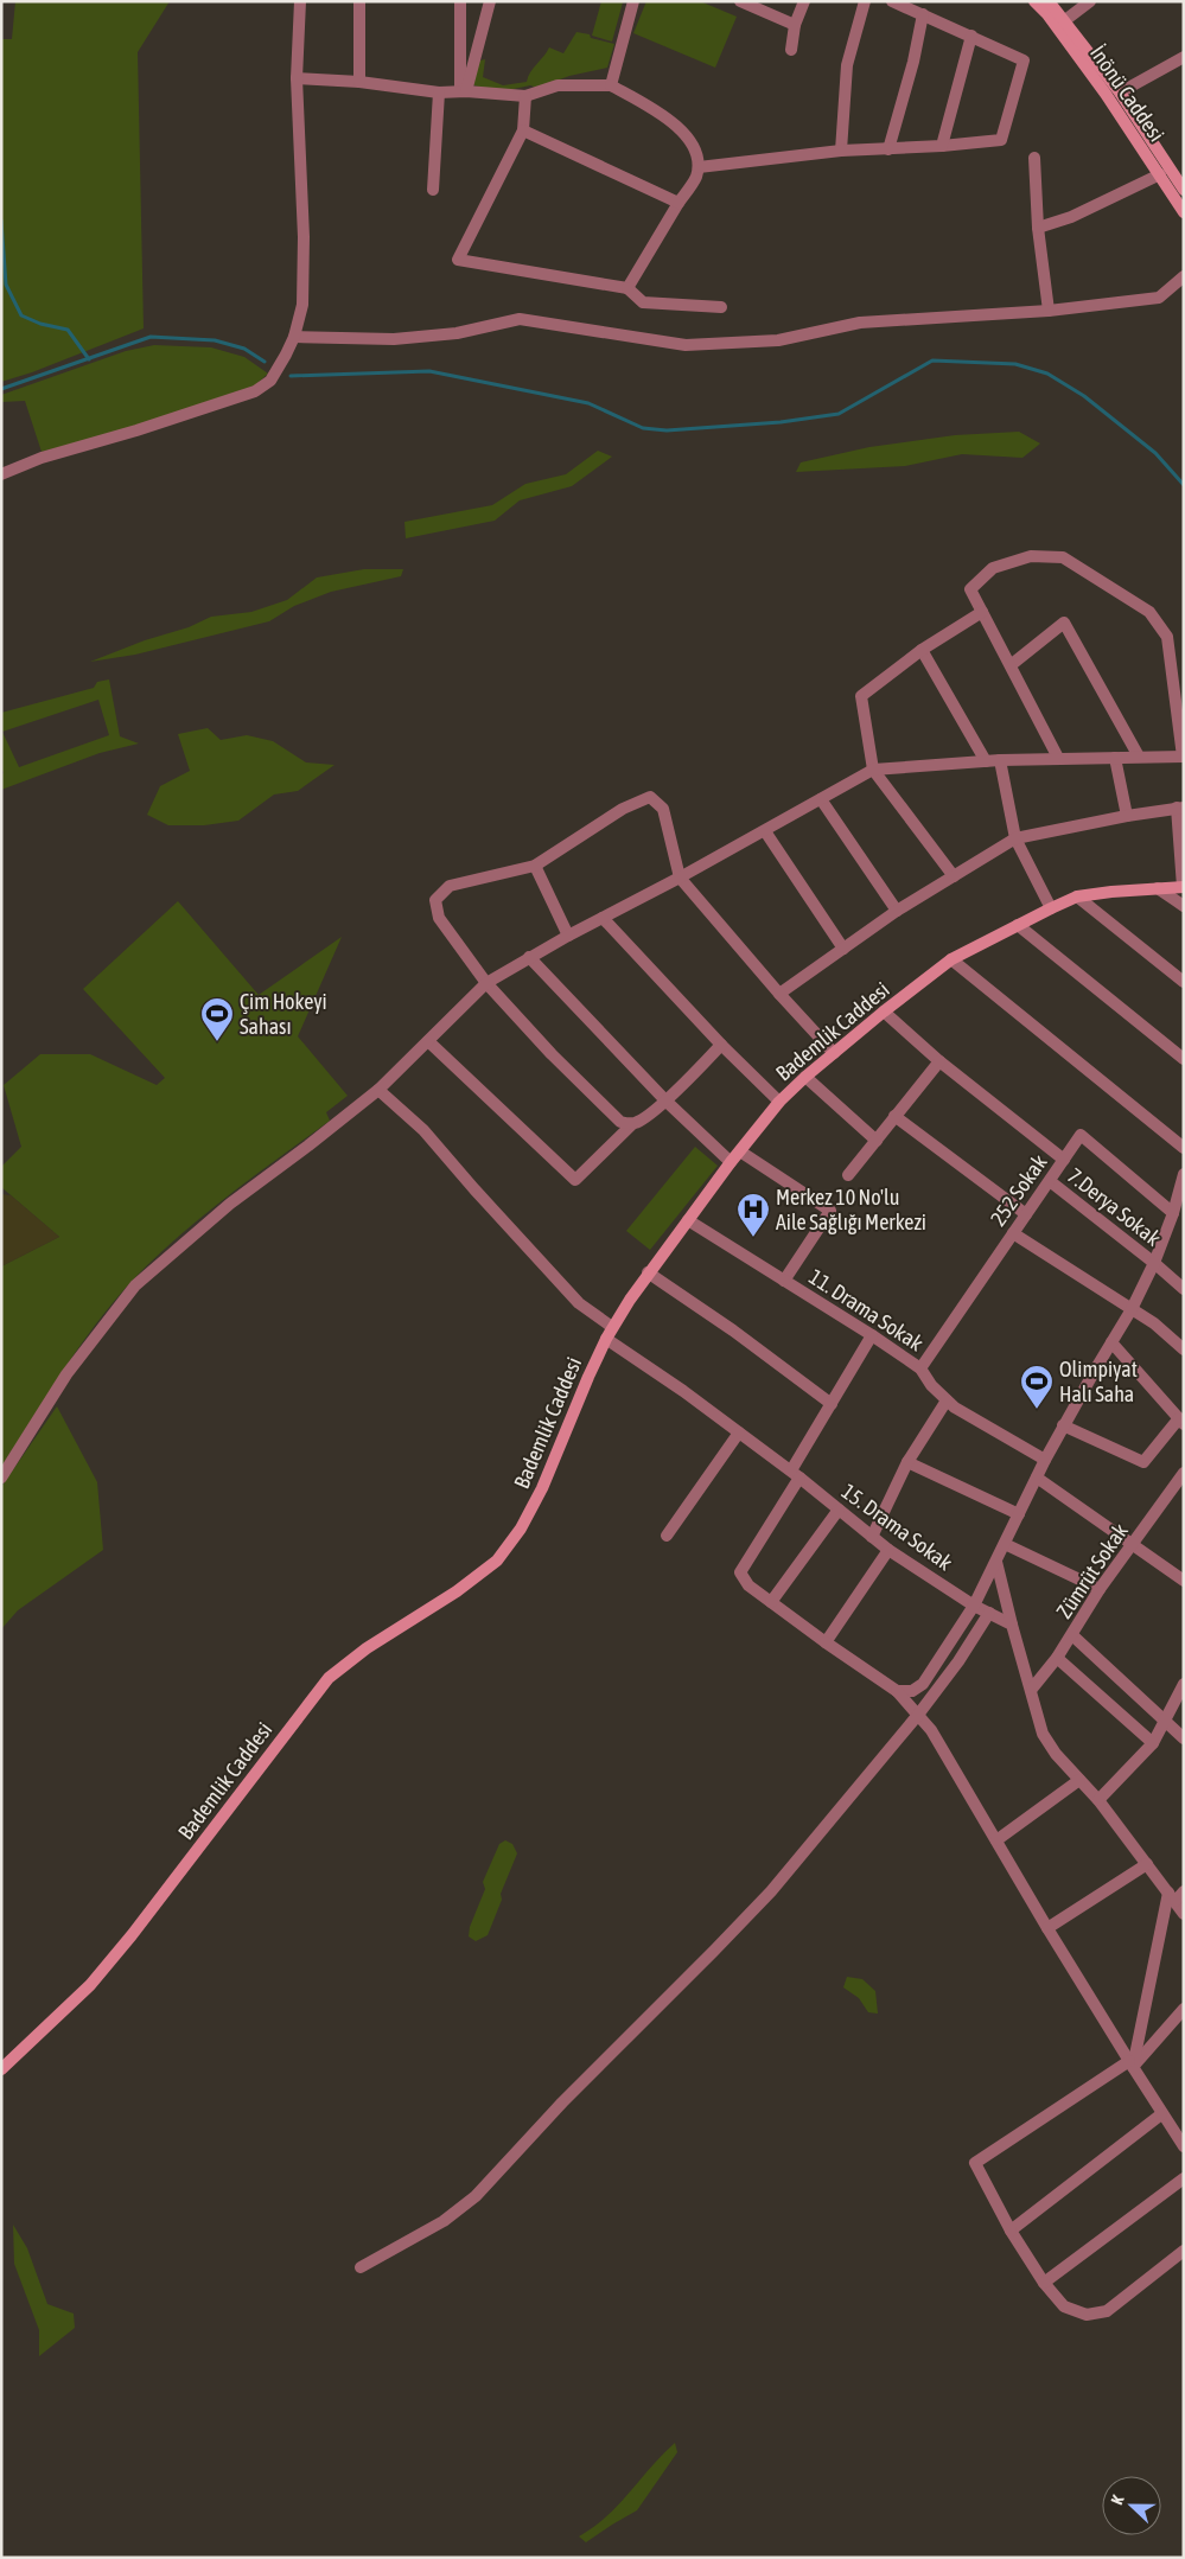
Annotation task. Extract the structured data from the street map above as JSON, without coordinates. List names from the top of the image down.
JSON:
{
  "streets": {
    "street": [
      "İnönü Caddesi",
      "Bademlik Caddesi",
      "252 Sokak",
      "7.Derya Sokak",
      "11. Drama Sokak",
      "15. Drama Sokak",
      "Zümrüt Sokak"
    ]
  },
  "crossings": [
    ["Bademlik Caddesi", "11. Drama Sokak"],
    ["Bademlik Caddesi", "15. Drama Sokak"],
    ["252 Sokak", "7.Derya Sokak"],
    ["252 Sokak", "11. Drama Sokak"]
  ],
  "places": {
    "sports": ["Çim Hokeyi Sahası", "Olimpiyat Halı Saha"],
    "hospital": ["Merkez 10 No'lu Aile Sağlığı Merkezi"]
  },
  "north": "left"
}
